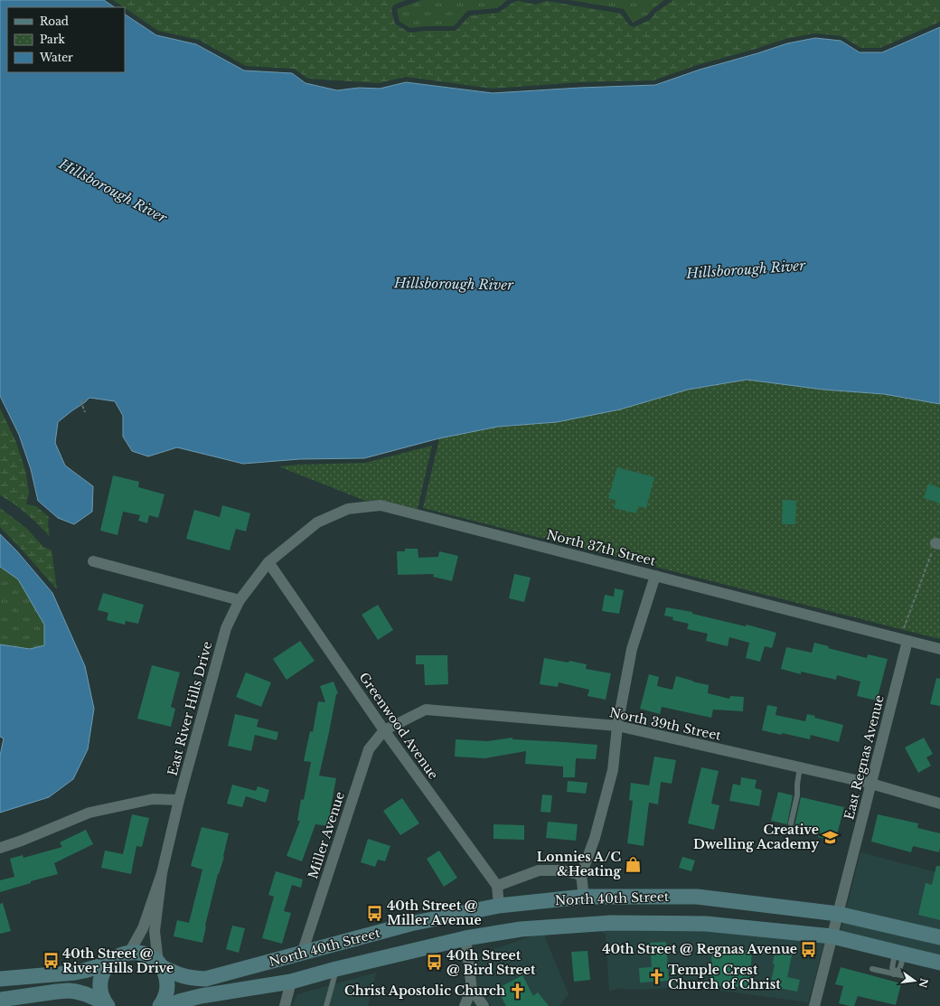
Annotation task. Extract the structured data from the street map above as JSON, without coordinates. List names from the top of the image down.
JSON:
{
  "streets": {
    "main road": ["North 40th Street"],
    "street": [
      "North 37th Street",
      "East River Hills Drive",
      "North 39th Street",
      "Greenwood Avenue",
      "East Regnas Avenue",
      "Miller Avenue"
    ]
  },
  "crossings": [
    ["North 37th Street", "East River Hills Drive"],
    ["North 37th Street", "Greenwood Avenue"],
    ["North 37th Street", "East Regnas Avenue"],
    ["East River Hills Drive", "Greenwood Avenue"],
    ["East River Hills Drive", "North 40th Street"],
    ["North 39th Street", "Greenwood Avenue"],
    ["North 39th Street", "East Regnas Avenue"],
    ["North 39th Street", "Miller Avenue"],
    ["Greenwood Avenue", "Miller Avenue"],
    ["East Regnas Avenue", "North 40th Street"],
    ["Miller Avenue", "North 40th Street"]
  ],
  "water": ["Hillsborough River"],
  "places": {
    "school or university": ["Creative Dwelling Academy"],
    "shop": ["Lonnies A/C &Heating"],
    "bus stop": [
      "40th Street @ Miller Avenue",
      "40th Street @ Regnas Avenue",
      "40th Street @ River Hills Drive",
      "40th Street @ Bird Street"
    ],
    "church": ["Temple Crest Church of Christ", "Christ Apostolic Church"]
  },
  "legend": ["Road", "Park", "Water"],
  "north": "right"
}
